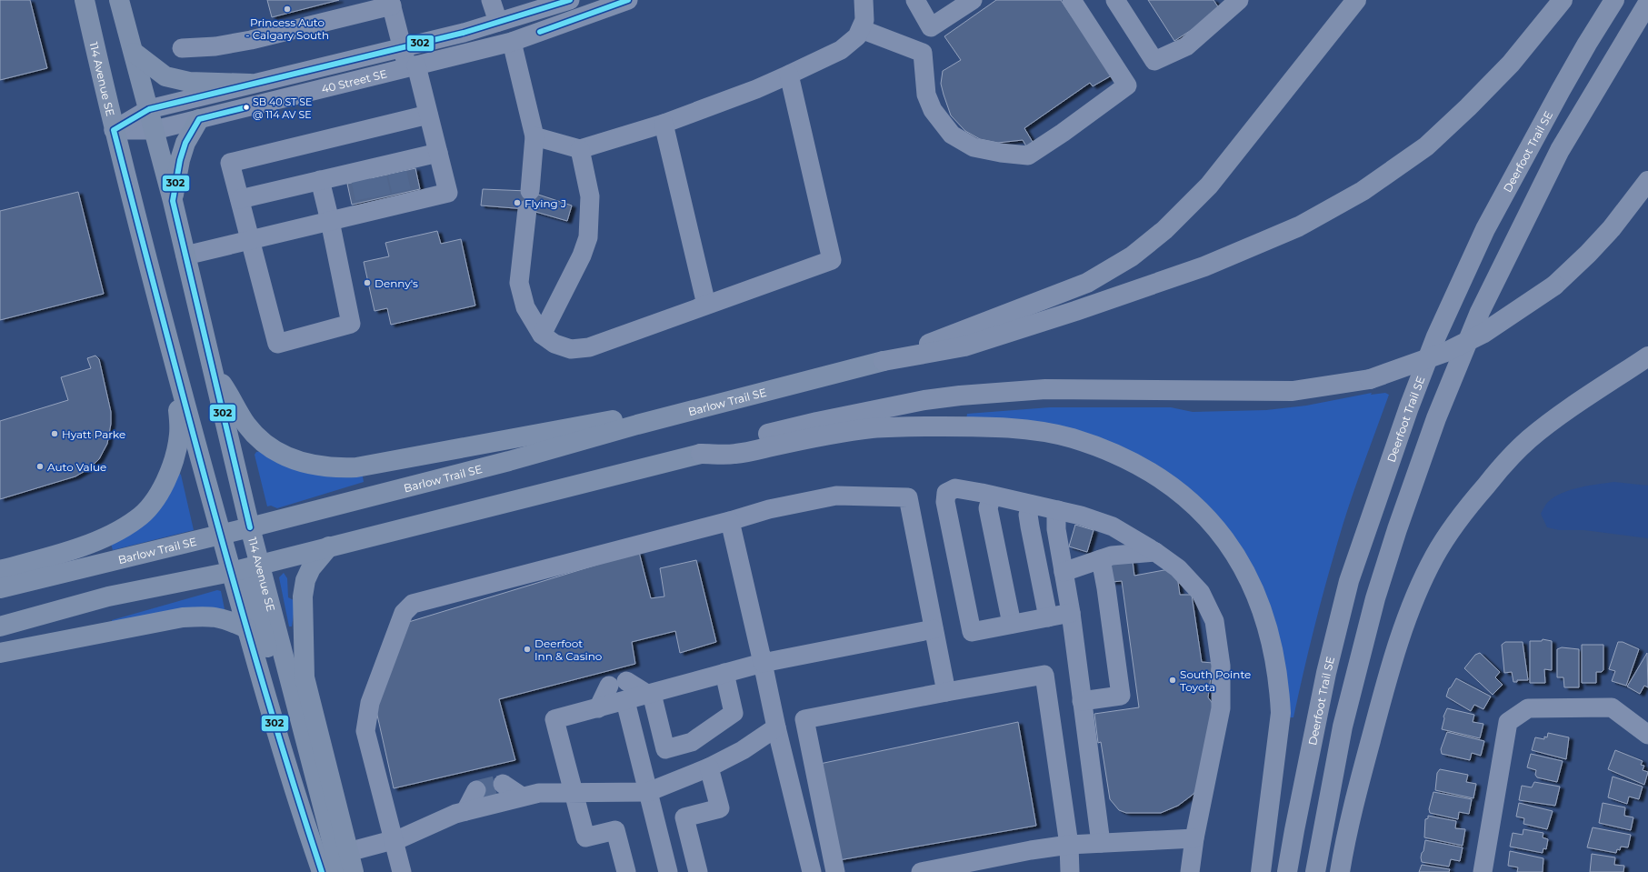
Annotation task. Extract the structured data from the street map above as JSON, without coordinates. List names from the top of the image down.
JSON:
{
  "streets": {
    "highway": ["Deerfoot Trail SE"],
    "main road": ["114 Avenue SE", "Barlow Trail SE"],
    "street": ["40 Street SE"]
  },
  "crossings": [
    ["114 Avenue SE", "40 Street SE"],
    ["114 Avenue SE", "Barlow Trail SE"]
  ],
  "places": [
    "Princess Auto - Calgary South",
    "SB 40 ST SE @ 114 AV SE",
    "Flying J",
    "Denny's",
    "Hyatt Parke",
    "Auto Value",
    "Deerfoot Inn & Casino",
    "South Pointe Toyota"
  ],
  "lines": ["transit line 302"]
}
